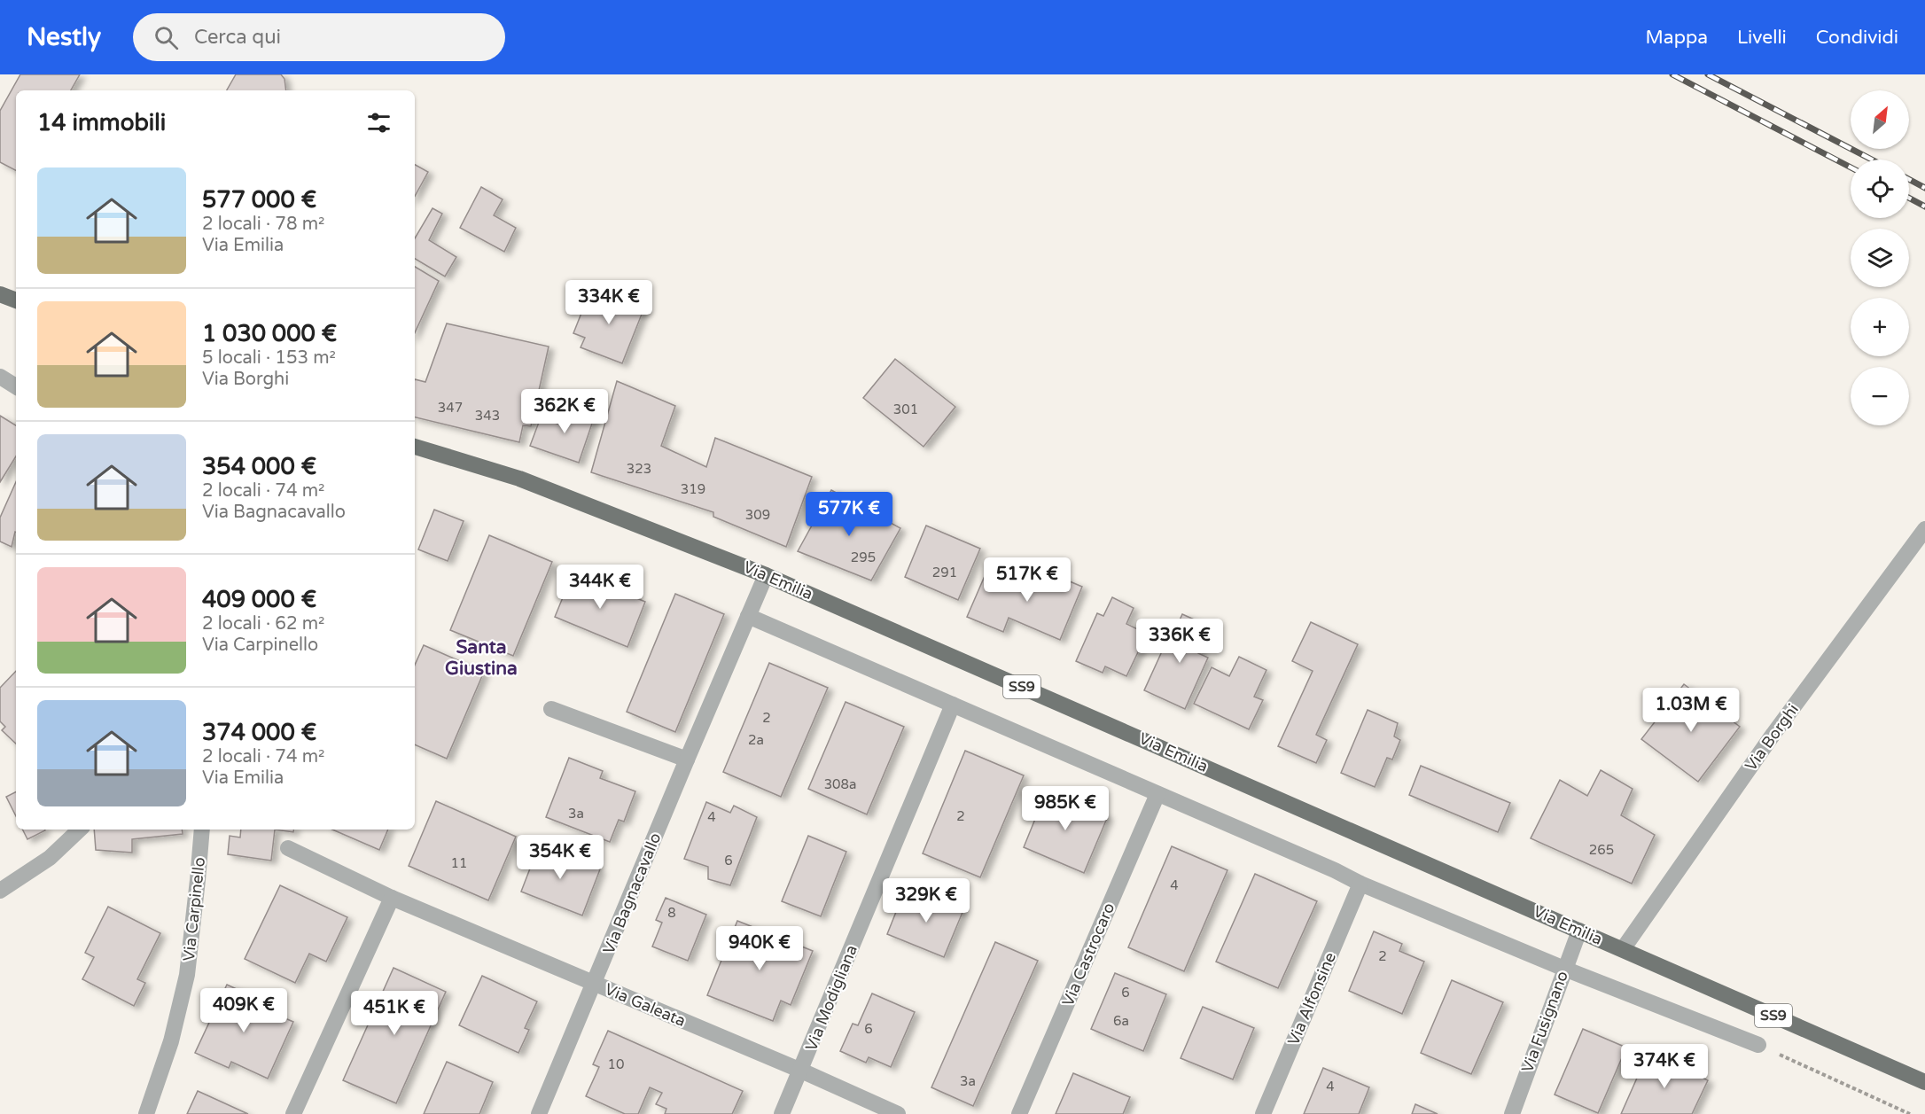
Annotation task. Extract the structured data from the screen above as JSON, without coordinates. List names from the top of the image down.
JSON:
{
  "streets": {
    "main road": ["Via Emilia", "SS9"],
    "street": [
      "Via Borghi",
      "Via Bagnacavallo",
      "Via Carpinello",
      "Via Castrocaro",
      "Via Modigliana",
      "Via Alfonsine",
      "Via Galeata",
      "Via Fusignano"
    ]
  },
  "crossings": [
    ["Via Emilia", "Via Borghi"],
    ["Via Emilia", "Via Bagnacavallo"],
    ["Via Emilia", "Via Fusignano"],
    ["Via Bagnacavallo", "Via Galeata"],
    ["Via Modigliana", "Via Galeata"]
  ],
  "districts": ["Santa Giustina"],
  "house_numbers": [
    "347",
    "301",
    "343",
    "323",
    "319",
    "309",
    "295",
    "291",
    "2",
    "2a",
    "308a",
    "3a",
    "2",
    "4",
    "265",
    "6",
    "11",
    "4",
    "8",
    "2",
    "6",
    "6a",
    "6",
    "10",
    "3a",
    "4"
  ],
  "north": "top right",
  "page": {
    "header": "Nestly",
    "search": "Cerca qui",
    "nav": ["Mappa", "Livelli", "Condividi"],
    "map_buttons": ["+", "−"],
    "heading": "14 immobili",
    "list": [
      {
        "name": "577 000 €",
        "note": "2 locali · 78 m² · Via Emilia"
      },
      {
        "name": "1 030 000 €",
        "note": "5 locali · 153 m² · Via Borghi"
      },
      {
        "name": "354 000 €",
        "note": "2 locali · 74 m² · Via Bagnacavallo"
      },
      {
        "name": "409 000 €",
        "note": "2 locali · 62 m² · Via Carpinello"
      },
      {
        "name": "374 000 €",
        "note": "2 locali · 74 m² · Via Emilia"
      }
    ],
    "price": [
      "334K €",
      "362K €",
      "577K €",
      "517K €",
      "344K €",
      "336K €",
      "1.03M €",
      "985K €",
      "354K €",
      "329K €",
      "940K €",
      "409K €",
      "451K €",
      "374K €"
    ]
  }
}
